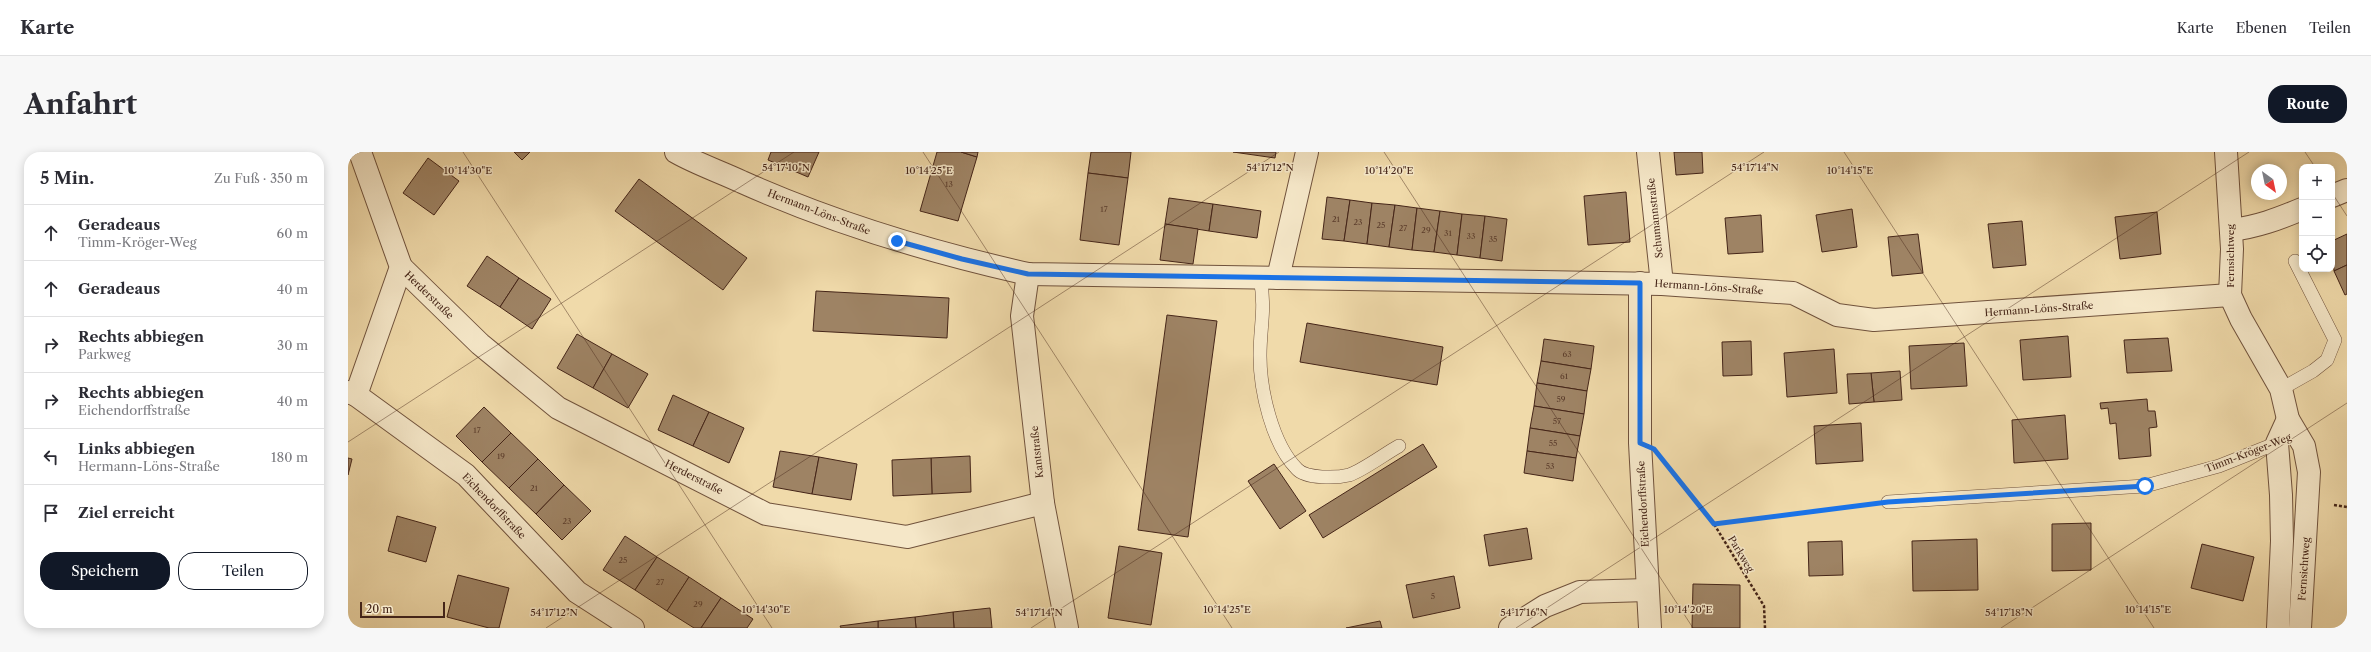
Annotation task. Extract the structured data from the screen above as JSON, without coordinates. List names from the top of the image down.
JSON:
{
  "streets": {
    "street": [
      "Hermann-Löns-Straße",
      "Schumannstraße",
      "Fernsichtweg",
      "Herderstraße",
      "Kantstraße",
      "Eichendorffstraße"
    ],
    "lane": ["Timm-Kröger-Weg"],
    "path": ["Parkweg"]
  },
  "crossings": [
    ["Hermann-Löns-Straße", "Schumannstraße"],
    ["Hermann-Löns-Straße", "Fernsichtweg"],
    ["Hermann-Löns-Straße", "Kantstraße"],
    ["Hermann-Löns-Straße", "Eichendorffstraße"],
    ["Herderstraße", "Kantstraße"],
    ["Eichendorffstraße", "Parkweg"]
  ],
  "house_numbers": [
    "13",
    "17",
    "21",
    "23",
    "25",
    "27",
    "29",
    "31",
    "33",
    "35",
    "63",
    "61",
    "59",
    "57",
    "17",
    "55",
    "19",
    "53",
    "21",
    "23",
    "25",
    "27",
    "5",
    "29"
  ],
  "scale_bar": "20 m",
  "north": "bottom right",
  "page": {
    "header": "Karte",
    "nav": ["Karte", "Ebenen", "Teilen"],
    "buttons": [
      "Route",
      ["Speichern", "Teilen"]
    ],
    "title": "Anfahrt",
    "heading": ["5 Min.", "Zu Fuß · 350 m"],
    "map_buttons": ["+", "−"],
    "list": [
      ["Geradeaus", "Timm-Kröger-Weg", "60 m"],
      ["Geradeaus", "40 m"],
      ["Rechts abbiegen", "Parkweg", "30 m"],
      ["Rechts abbiegen", "Eichendorffstraße", "40 m"],
      ["Links abbiegen", "Hermann-Löns-Straße", "180 m"],
      "Ziel erreicht"
    ],
    "scale": "20 m"
  },
  "coordinates": [
    "54°17'10\"N",
    "54°17'12\"N",
    "54°17'14\"N",
    "10°14'30\"E",
    "10°14'25\"E",
    "10°14'20\"E",
    "10°14'15\"E",
    "54°17'16\"N",
    "54°17'18\"N"
  ]
}
